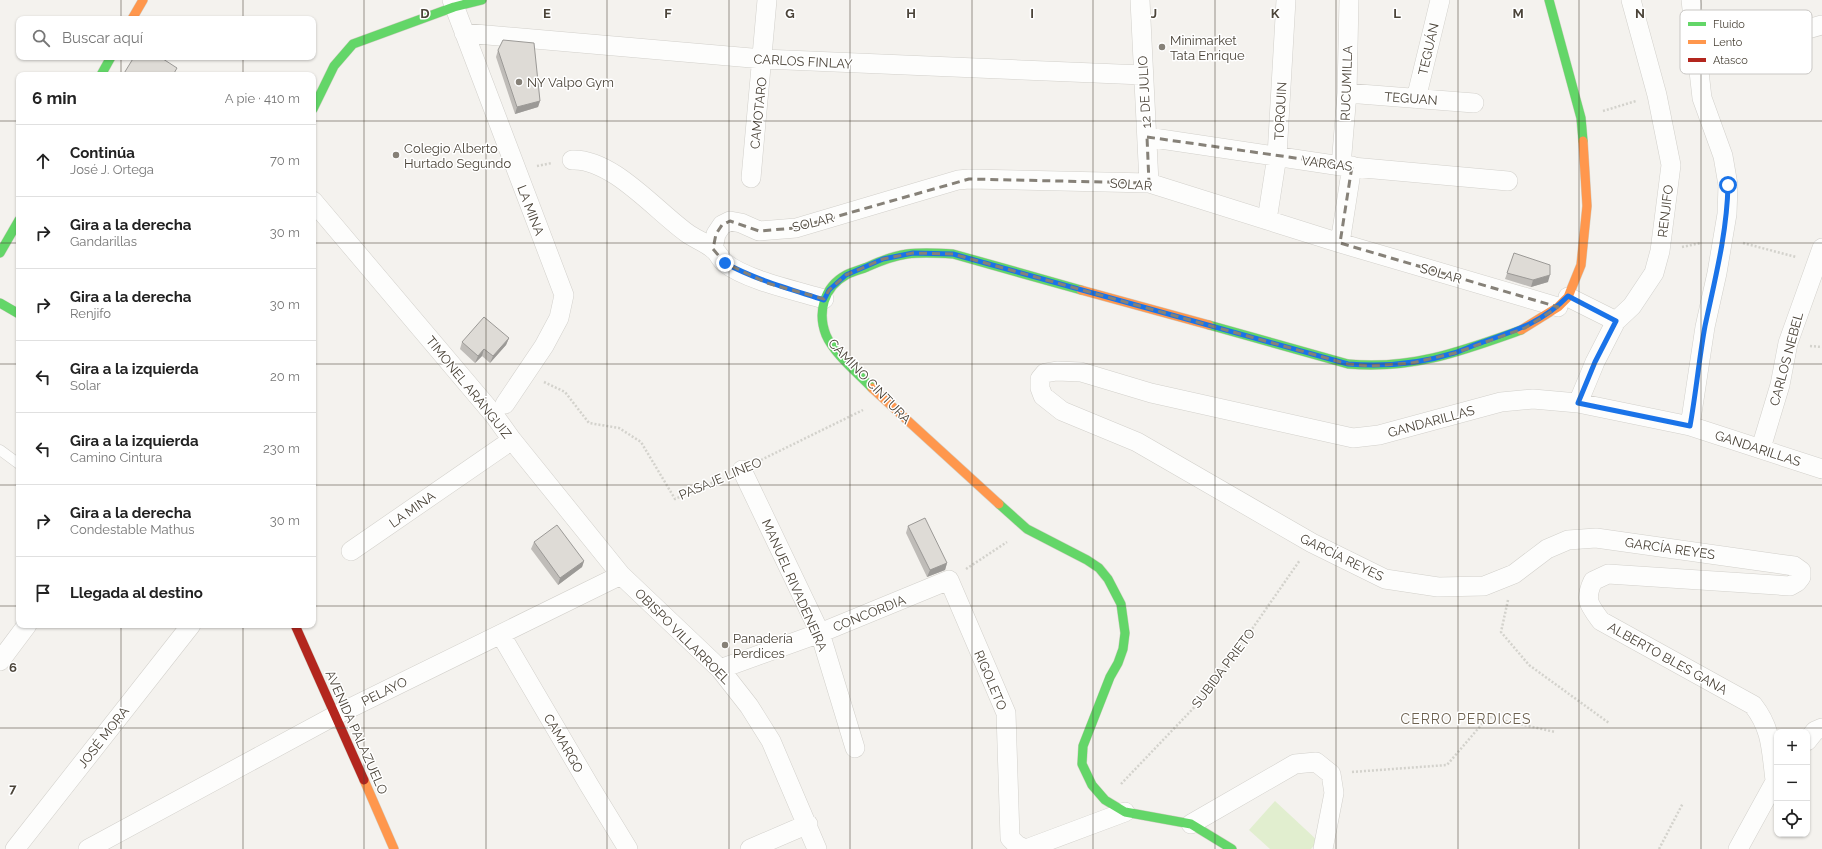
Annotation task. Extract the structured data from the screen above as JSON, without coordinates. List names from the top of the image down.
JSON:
{
  "streets": {
    "main road": ["CAMINO CINTURA", "AVENIDA PALAZUELO"],
    "street": [
      "TEGUÁN",
      "CARLOS FINLAY",
      "RUCUMILLA",
      "12 DE JULIO",
      "TEGUAN",
      "TORQUIN",
      "CAMOTARO",
      "VARGAS",
      "SOLAR",
      "LA MINA",
      "RENJIFO",
      "CARLOS NEBEL",
      "TIMONEL ARÁNGUIZ",
      "GANDARILLAS",
      "GARCÍA REYES",
      "MANUEL RIVADENEIRA",
      "CONCORDIA",
      "OBISPO VILLARROEL",
      "ALBERTO BLES GANA",
      "RIGOLETO",
      "PELAYO",
      "JOSÉ MORA",
      "CAMARGO"
    ],
    "path": ["PASAJE LINEO", "SUBIDA PRIETO"]
  },
  "crossings": [
    ["TEGUÁN", "TEGUAN"],
    ["CARLOS FINLAY", "12 DE JULIO"],
    ["CARLOS FINLAY", "CAMOTARO"],
    ["CARLOS FINLAY", "LA MINA"],
    ["RUCUMILLA", "TEGUAN"],
    ["RUCUMILLA", "VARGAS"],
    ["RUCUMILLA", "SOLAR"],
    ["12 DE JULIO", "VARGAS"],
    ["12 DE JULIO", "SOLAR"],
    ["TORQUIN", "VARGAS"],
    ["TORQUIN", "SOLAR"],
    ["SOLAR", "RENJIFO"],
    ["SOLAR", "CAMINO CINTURA"],
    ["LA MINA", "TIMONEL ARÁNGUIZ"],
    ["LA MINA", "PASAJE LINEO"],
    ["RENJIFO", "GANDARILLAS"],
    ["CARLOS NEBEL", "GANDARILLAS"],
    ["CAMINO CINTURA", "PASAJE LINEO"],
    ["CAMINO CINTURA", "SUBIDA PRIETO"],
    ["CAMINO CINTURA", "RIGOLETO"],
    ["TIMONEL ARÁNGUIZ", "OBISPO VILLARROEL"],
    ["TIMONEL ARÁNGUIZ", "PELAYO"],
    ["GANDARILLAS", "GARCÍA REYES"],
    ["PASAJE LINEO", "MANUEL RIVADENEIRA"],
    ["GARCÍA REYES", "ALBERTO BLES GANA"],
    ["GARCÍA REYES", "SUBIDA PRIETO"],
    ["MANUEL RIVADENEIRA", "CONCORDIA"],
    ["CONCORDIA", "OBISPO VILLARROEL"],
    ["CONCORDIA", "RIGOLETO"],
    ["OBISPO VILLARROEL", "PELAYO"],
    ["PELAYO", "AVENIDA PALAZUELO"],
    ["PELAYO", "CAMARGO"]
  ],
  "districts": ["CERRO PERDICES"],
  "places": [
    "Minimarket Tata Enrique",
    "NY Valpo Gym",
    "Colegio Alberto Hurtado Segundo",
    "Panadería Perdices"
  ],
  "legend": ["Fluido", "Lento", "Atasco"],
  "page": {
    "search": "Buscar aquí",
    "heading": ["6 min", "A pie · 410 m"],
    "list": [
      ["Continúa", "José J. Ortega", "70 m"],
      ["Gira a la derecha", "Gandarillas", "30 m"],
      ["Gira a la derecha", "Renjifo", "30 m"],
      ["Gira a la izquierda", "Solar", "20 m"],
      ["Gira a la izquierda", "Camino Cintura", "230 m"],
      ["Gira a la derecha", "Condestable Mathus", "30 m"],
      "Llegada al destino"
    ],
    "map_buttons": ["+", "−"]
  },
  "grid": {
    "columns": [
      "D",
      "E",
      "F",
      "G",
      "H",
      "I",
      "J",
      "K",
      "L",
      "M",
      "N"
    ],
    "rows": ["6", "7"]
  }
}
